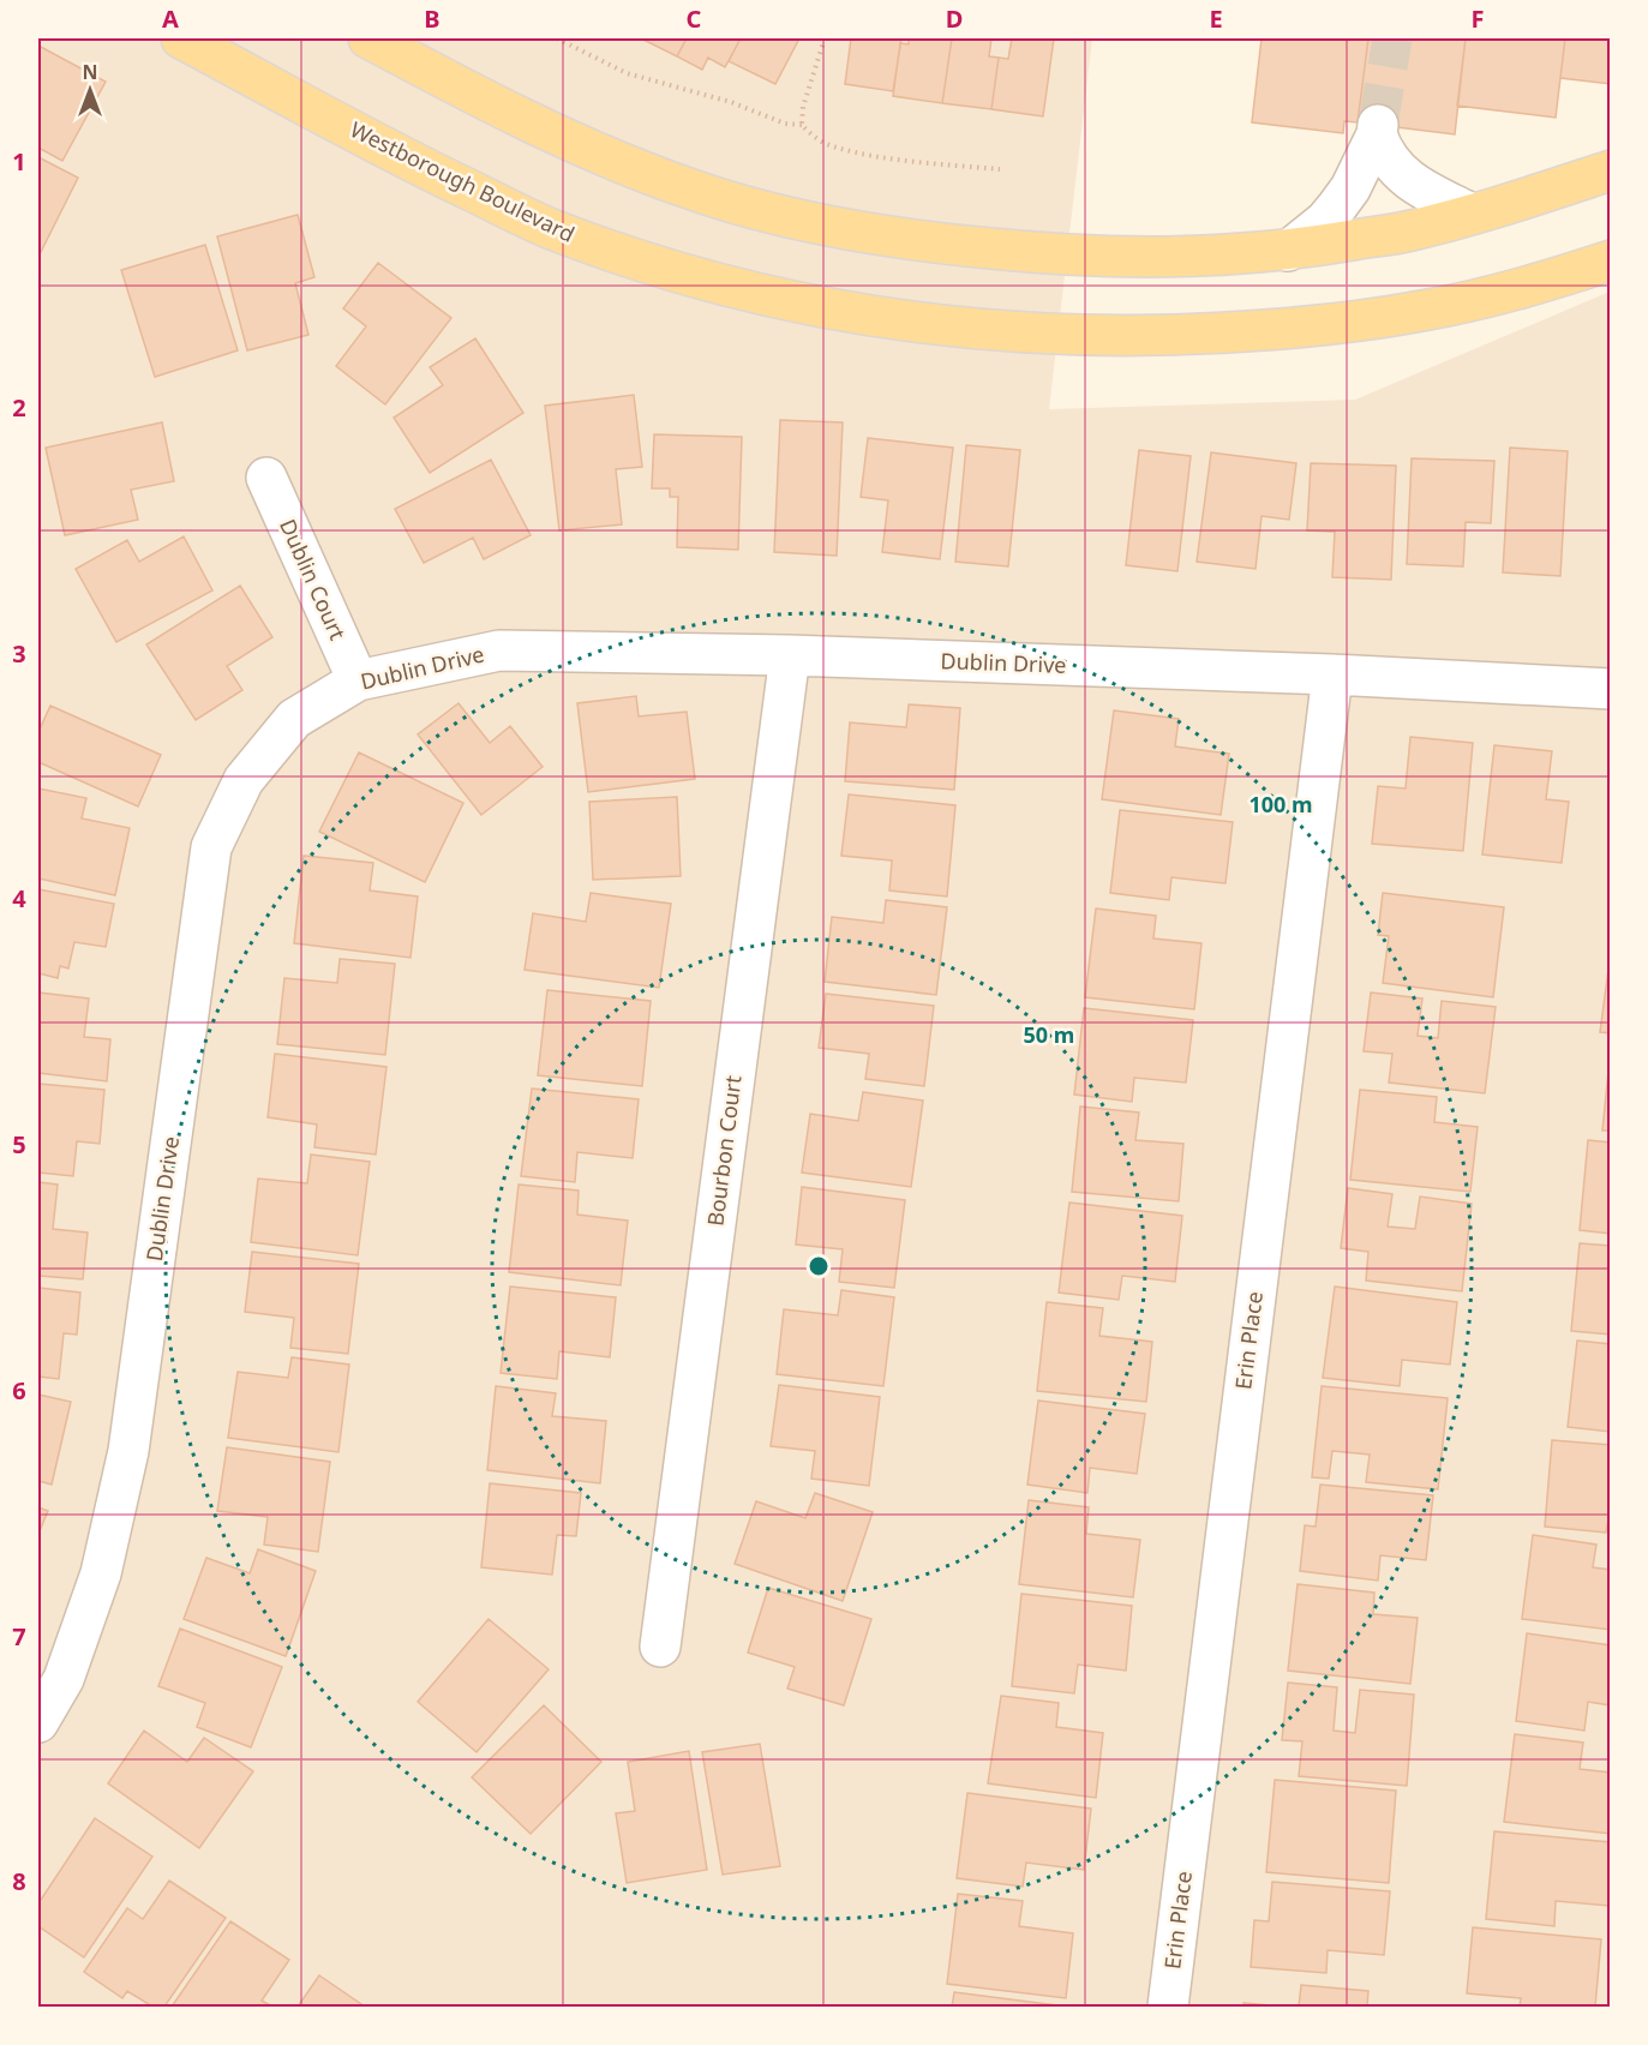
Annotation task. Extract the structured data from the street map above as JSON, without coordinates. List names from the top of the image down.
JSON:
{
  "streets": {
    "main road": ["Westborough Boulevard"],
    "street": [
      "Dublin Court",
      "Dublin Drive",
      "Bourbon Court",
      "Erin Place"
    ]
  },
  "crossings": [
    ["Dublin Court", "Dublin Drive"],
    ["Dublin Drive", "Bourbon Court"],
    ["Dublin Drive", "Erin Place"]
  ],
  "north": "top",
  "grid": {
    "columns": [
      "A",
      "B",
      "C",
      "D",
      "E",
      "F"
    ],
    "rows": [
      "1",
      "2",
      "3",
      "4",
      "5",
      "6",
      "7",
      "8"
    ]
  },
  "rings": ["100 m", "50 m"]
}
